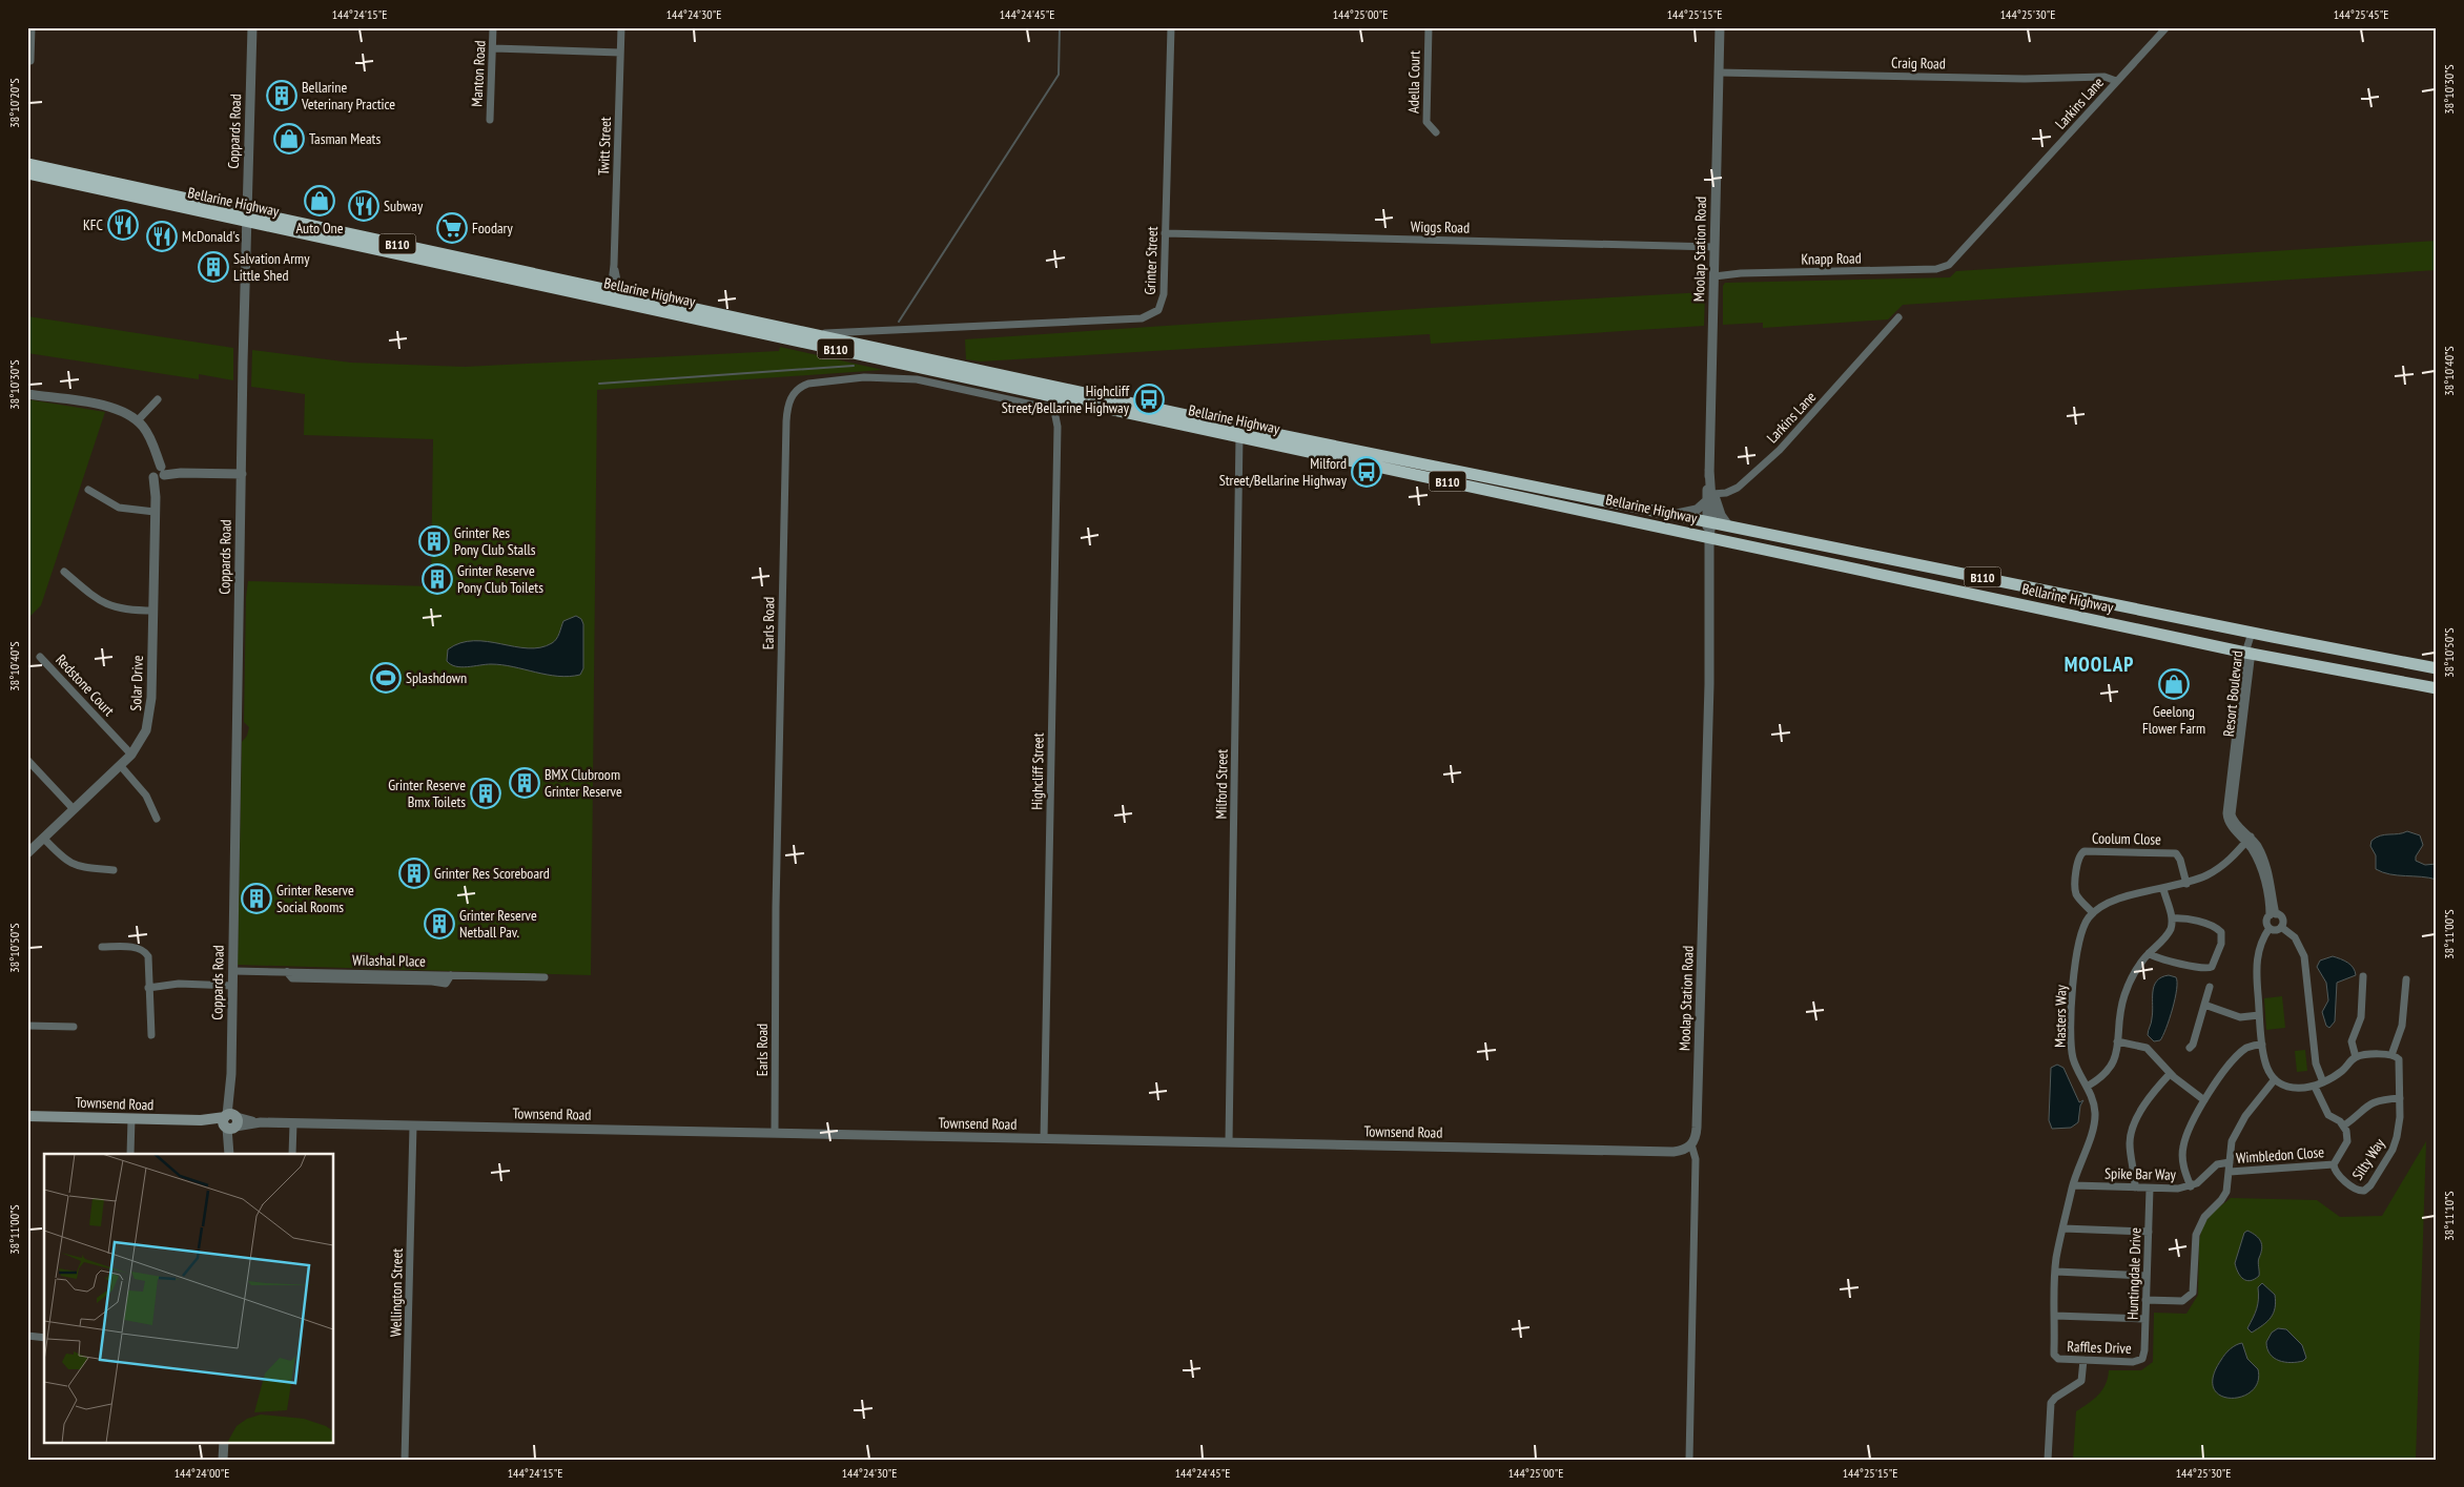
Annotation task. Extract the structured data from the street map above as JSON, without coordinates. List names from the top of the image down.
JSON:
{
  "streets": {
    "highway": ["Bellarine Highway", "B110"],
    "main road": ["Townsend Road"],
    "street": [
      "Craig Road",
      "Manton Road",
      "Adella Court",
      "Larkins Lane",
      "Coppards Road",
      "Twitt Street",
      "Wiggs Road",
      "Moolap Station Road",
      "Knapp Road",
      "Grinter Street",
      "Earls Road",
      "Solar Drive",
      "Redstone Court",
      "Resort Boulevard",
      "Highcliff Street",
      "Milford Street",
      "Coolum Close",
      "Wilashal Place",
      "Masters Way",
      "Wimbledon Close",
      "Silty Way",
      "Spike Bar Way",
      "Huntingdale Drive",
      "Wellington Street",
      "Raffles Drive"
    ]
  },
  "crossings": [
    ["Craig Road", "Larkins Lane"],
    ["Craig Road", "Moolap Station Road"],
    ["Larkins Lane", "Moolap Station Road"],
    ["Larkins Lane", "Knapp Road"],
    ["Coppards Road", "Bellarine Highway"],
    ["Coppards Road", "Wilashal Place"],
    ["Coppards Road", "Townsend Road"],
    ["Twitt Street", "Bellarine Highway"],
    ["Bellarine Highway", "Moolap Station Road"],
    ["Bellarine Highway", "Grinter Street"],
    ["Bellarine Highway", "Earls Road"],
    ["Bellarine Highway", "Resort Boulevard"],
    ["Bellarine Highway", "Highcliff Street"],
    ["Bellarine Highway", "Milford Street"],
    ["Wiggs Road", "Moolap Station Road"],
    ["Wiggs Road", "Grinter Street"],
    ["Moolap Station Road", "Knapp Road"],
    ["Moolap Station Road", "Townsend Road"],
    ["Earls Road", "Highcliff Street"],
    ["Earls Road", "Townsend Road"],
    ["Solar Drive", "Redstone Court"],
    ["Highcliff Street", "Townsend Road"],
    ["Milford Street", "Townsend Road"],
    ["Coolum Close", "Masters Way"],
    ["Masters Way", "Spike Bar Way"],
    ["Masters Way", "Raffles Drive"],
    ["Townsend Road", "Wellington Street"],
    ["Wimbledon Close", "Silty Way"],
    ["Spike Bar Way", "Huntingdale Drive"],
    ["Huntingdale Drive", "Raffles Drive"]
  ],
  "districts": ["MOOLAP"],
  "places": {
    "building": [
      "Bellarine Veterinary Practice",
      "Salvation Army Little Shed",
      "Grinter Res Pony Club Stalls",
      "Grinter Reserve Pony Club Toilets",
      "BMX Clubroom Grinter Reserve",
      "Grinter Reserve Bmx Toilets",
      "Grinter Res Scoreboard",
      "Grinter Reserve Social Rooms",
      "Grinter Reserve Netball Pav."
    ],
    "shop": ["Tasman Meats", "Auto One", "Geelong Flower Farm"],
    "restaurant": ["Subway", "KFC", "McDonald's"],
    "supermarket": ["Foodary"],
    "bus stop": ["Highcliff Street/Bellarine Highway", "Milford Street/Bellarine Highway"],
    "sports": ["Splashdown"]
  },
  "coordinates": [
    "144°24'15\"E",
    "144°24'30\"E",
    "144°24'45\"E",
    "144°25'00\"E",
    "144°25'15\"E",
    "144°25'30\"E",
    "144°25'45\"E",
    "38°10'30\"S",
    "38°10'20\"S",
    "38°10'40\"S",
    "38°10'50\"S",
    "38°11'00\"S",
    "38°11'10\"S",
    "144°24'00\"E"
  ]
}
